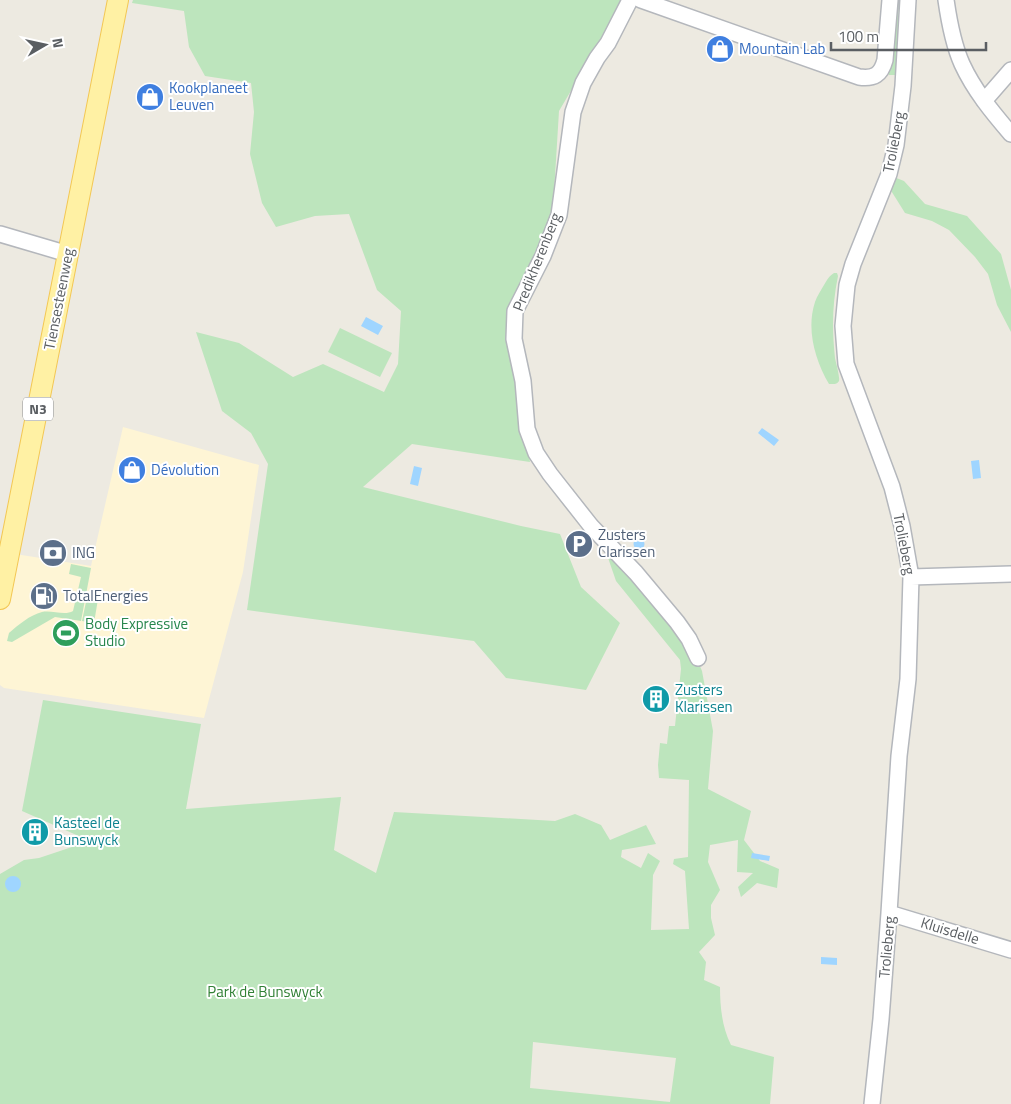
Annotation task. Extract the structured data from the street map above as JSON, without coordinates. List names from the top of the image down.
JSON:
{
  "streets": {
    "main road": ["Tiensesteenweg", "N3"],
    "street": ["Trolieberg", "Predikherenberg", "Kluisdelle"]
  },
  "crossings": [
    ["Trolieberg", "Kluisdelle"]
  ],
  "parks": ["Park de Bunswyck"],
  "places": {
    "shop": ["Mountain Lab", "Kookplaneet Leuven", "Dévolution"],
    "parking": ["Zusters Clarissen"],
    "bank": ["ING"],
    "fuel station": ["TotalEnergies"],
    "sports": ["Body Expressive Studio"],
    "building": ["Zusters Klarissen", "Kasteel de Bunswyck"]
  },
  "scale_bar": "100 m",
  "north": "right"
}
